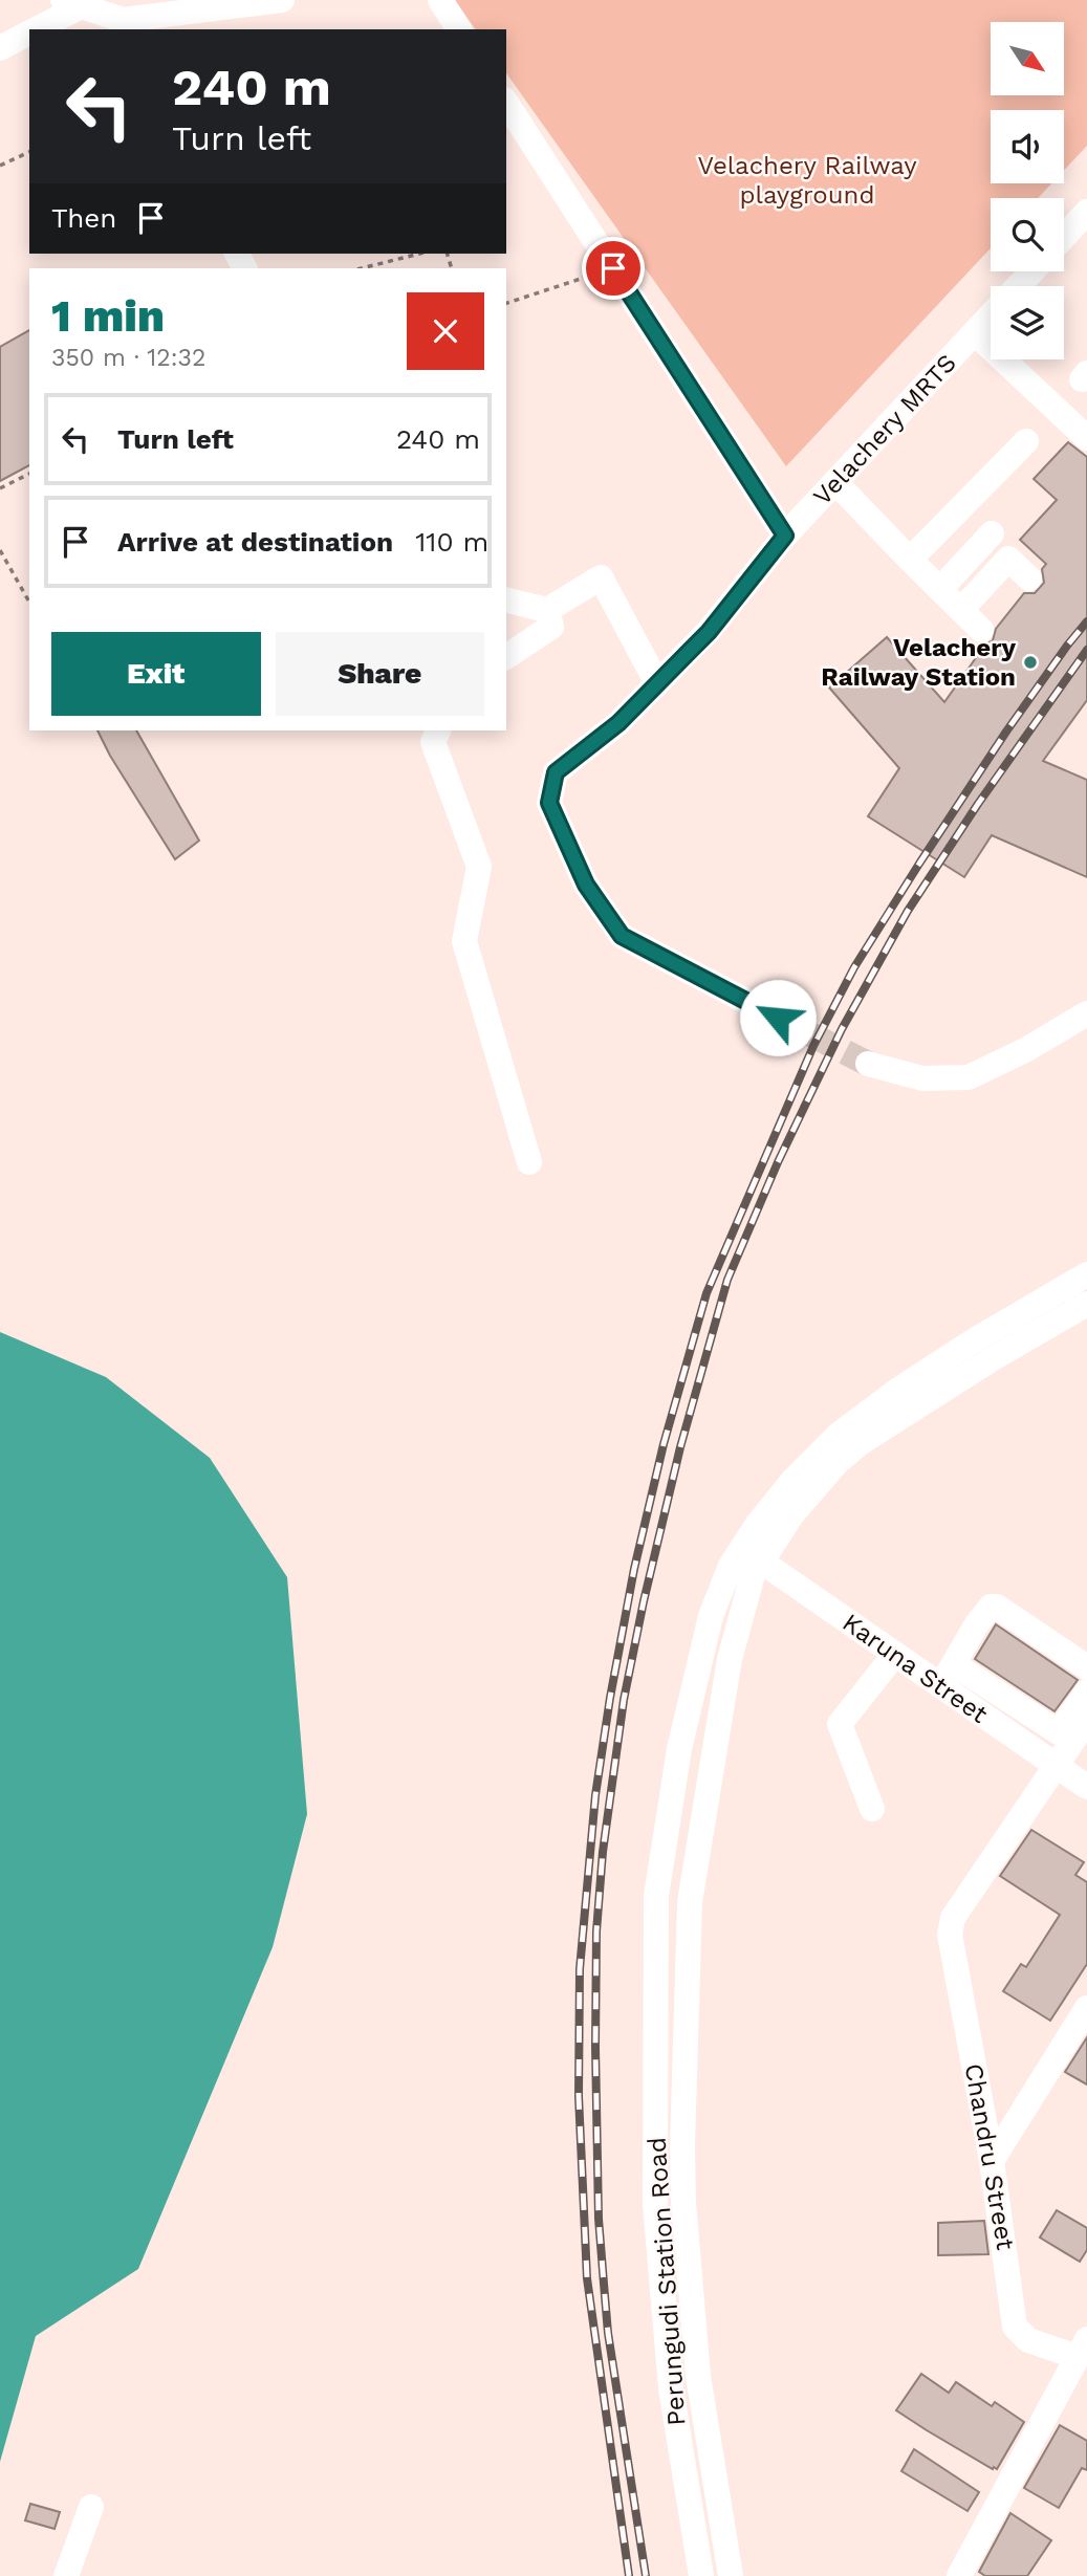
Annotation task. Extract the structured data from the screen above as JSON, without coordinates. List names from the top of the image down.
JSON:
{
  "streets": {
    "street": [
      "Velachery MRTS",
      "Karuna Street",
      "Chandru Street",
      "Perungudi Station Road"
    ]
  },
  "crossings": [
    ["Karuna Street", "Chandru Street"]
  ],
  "parks": ["Velachery Railway playground"],
  "places": ["Velachery Railway Station"],
  "north": "bottom right",
  "page": {
    "turn": ["240 m", "Turn left"],
    "then": "Then",
    "heading": ["1 min", "350 m · 12:32"],
    "list": [
      {
        "name": "Turn left",
        "value": "240 m"
      },
      {
        "name": "Arrive at destination",
        "value": "110 m"
      }
    ],
    "buttons": ["Exit", "Share"]
  }
}
